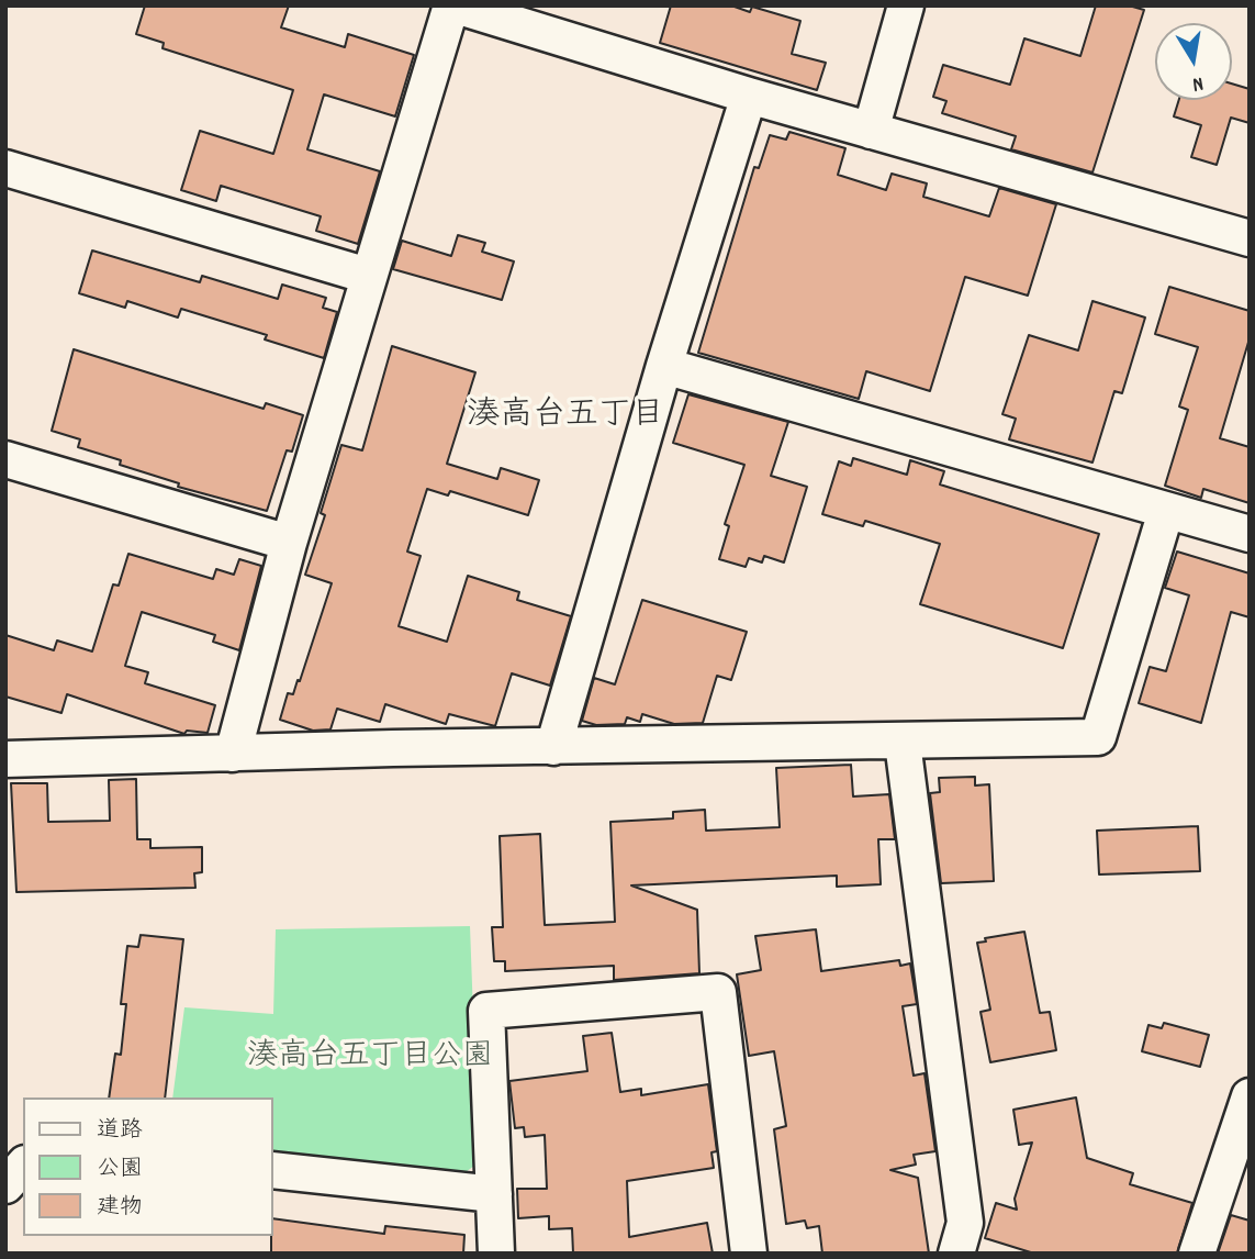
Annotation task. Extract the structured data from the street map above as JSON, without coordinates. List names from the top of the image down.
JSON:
{
  "districts": ["湊高台五丁目"],
  "parks": ["湊高台五丁目公園"],
  "legend": ["道路", "公園", "建物"],
  "north": "bottom"
}
